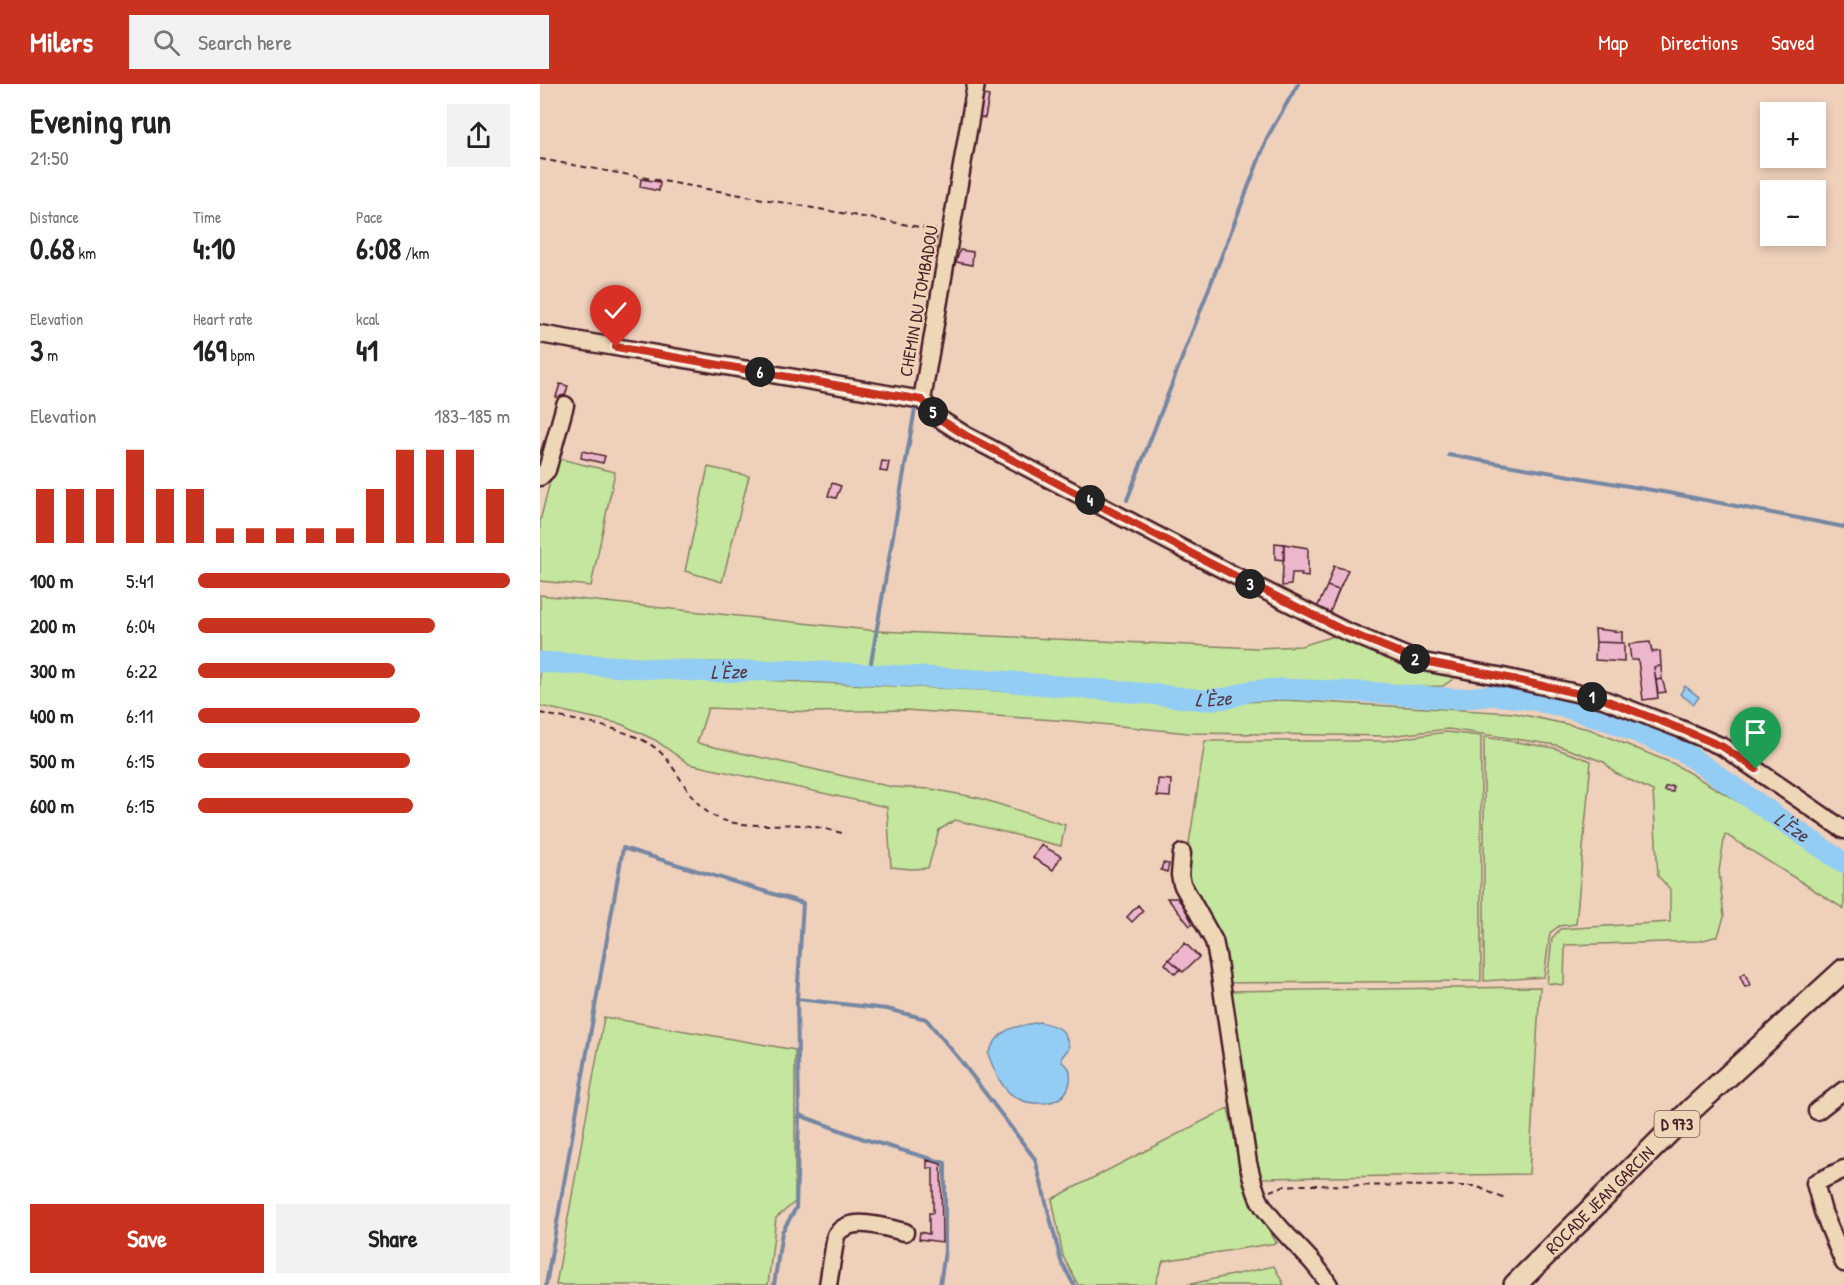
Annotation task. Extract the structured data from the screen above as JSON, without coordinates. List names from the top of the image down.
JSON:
{
  "streets": {
    "main road": ["D 973", "ROCADE JEAN GARCIN"],
    "street": ["CHEMIN DU TOMBADOU"]
  },
  "water": ["L'Èze"],
  "page": {
    "header": "Milers",
    "search": "Search here",
    "nav": ["Map", "Directions", "Saved"],
    "heading": ["Evening run", "21:50"],
    "map_buttons": ["+", "−"],
    "stats": [
      ["Distance", "0.68 km"],
      ["Time", "4:10"],
      ["Pace", "6:08 /km"],
      ["Elevation", "3 m"],
      ["Heart rate", "169 bpm"],
      ["kcal", "41"]
    ],
    "pins": [
      "6",
      "5",
      "4",
      "3",
      "2",
      "1"
    ],
    "chart": ["Elevation", "183–185 m"],
    "list": [
      {
        "name": "100 m",
        "note": "5:41"
      },
      {
        "name": "200 m",
        "note": "6:04"
      },
      {
        "name": "300 m",
        "note": "6:22"
      },
      {
        "name": "400 m",
        "note": "6:11"
      },
      {
        "name": "500 m",
        "note": "6:15"
      },
      {
        "name": "600 m",
        "note": "6:15"
      }
    ],
    "buttons": ["Save", "Share"]
  }
}
